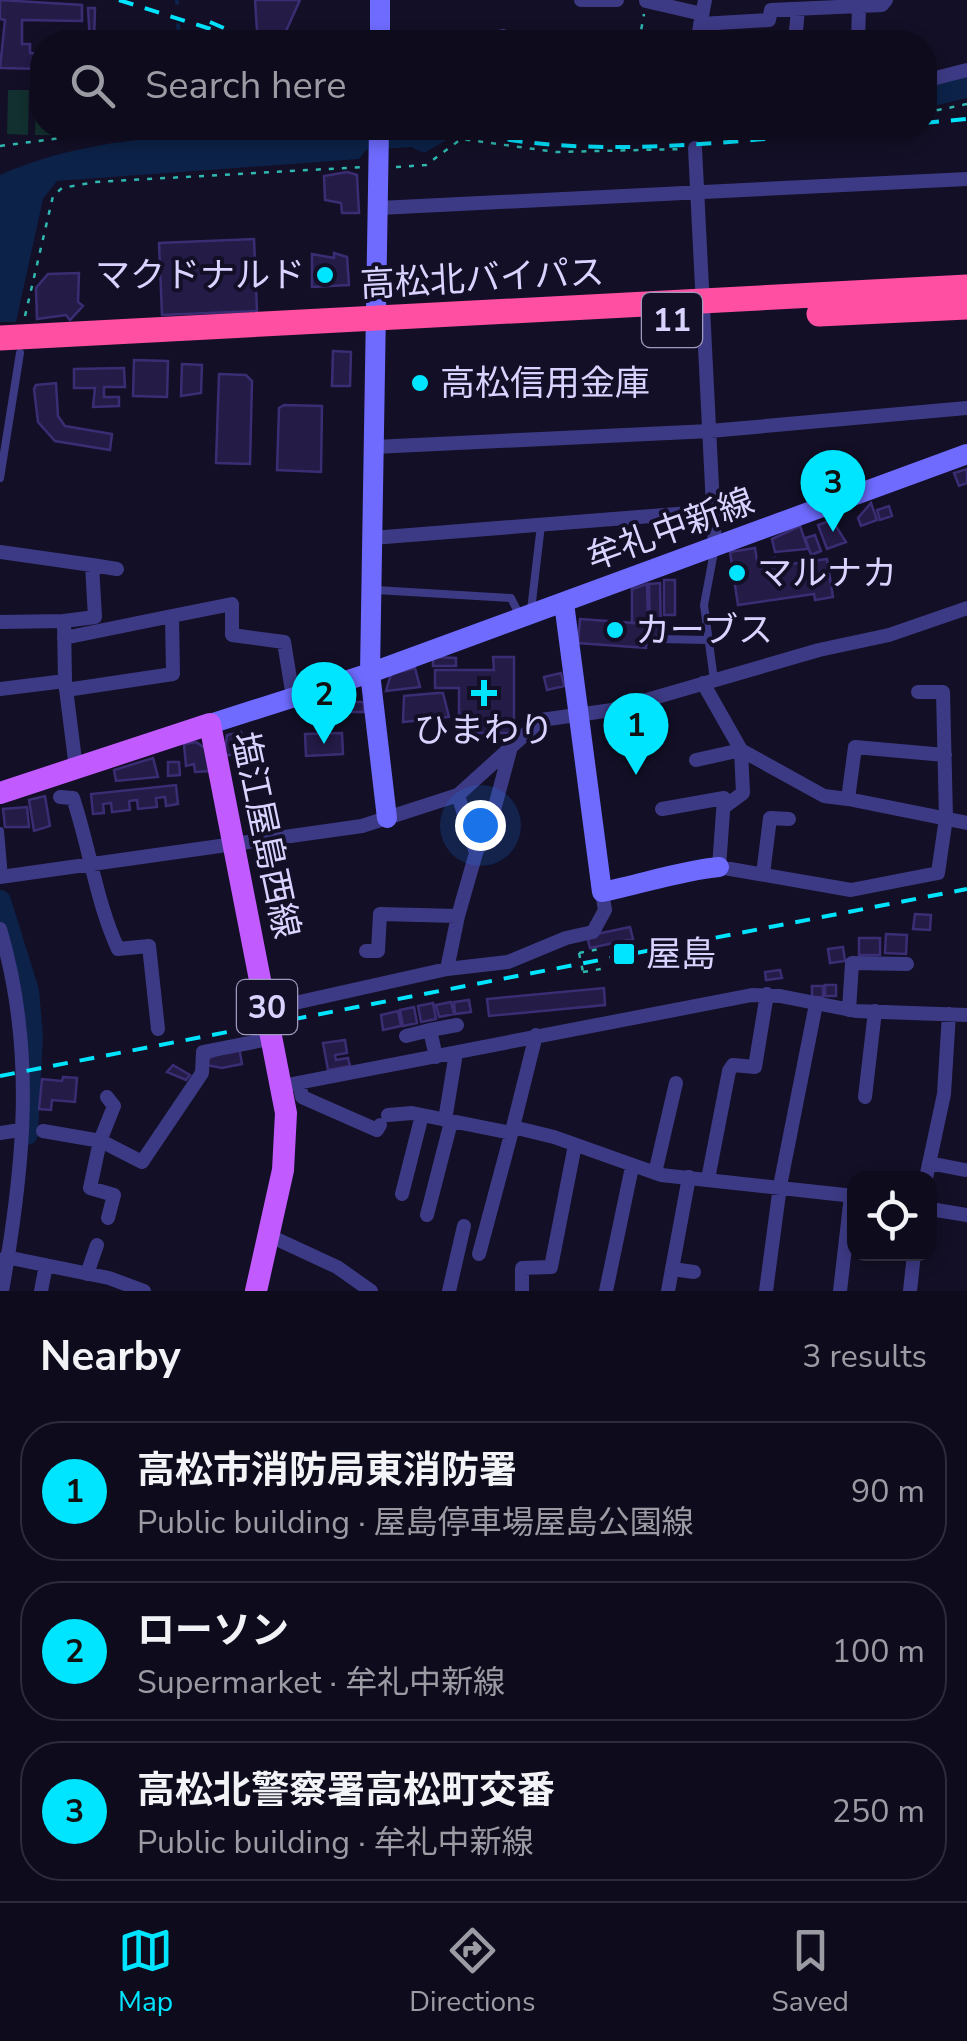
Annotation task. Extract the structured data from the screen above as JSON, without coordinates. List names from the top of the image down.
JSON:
{
  "streets": {
    "highway": ["高松北バイパス", "11"],
    "main road": ["牟礼中新線", "塩江屋島西線", "30"]
  },
  "places": {
    "other": [
      "マクドナルド",
      "高松信用金庫",
      "マルナカ",
      "カーブス"
    ],
    "health": ["ひまわり"],
    "transit": ["屋島"]
  },
  "page": {
    "search": "Search here",
    "pins": ["3", "2", "1"],
    "heading": ["Nearby", "3 results"],
    "list": [
      {
        "mark": "1",
        "name": "高松市消防局東消防署",
        "note": "Public building · 屋島停車場屋島公園線",
        "value": "90 m"
      },
      {
        "mark": "2",
        "name": "ローソン",
        "note": "Supermarket · 牟礼中新線",
        "value": "100 m"
      },
      {
        "mark": "3",
        "name": "高松北警察署高松町交番",
        "note": "Public building · 牟礼中新線",
        "value": "250 m"
      }
    ],
    "nav": ["Map", "Directions", "Saved"]
  }
}
